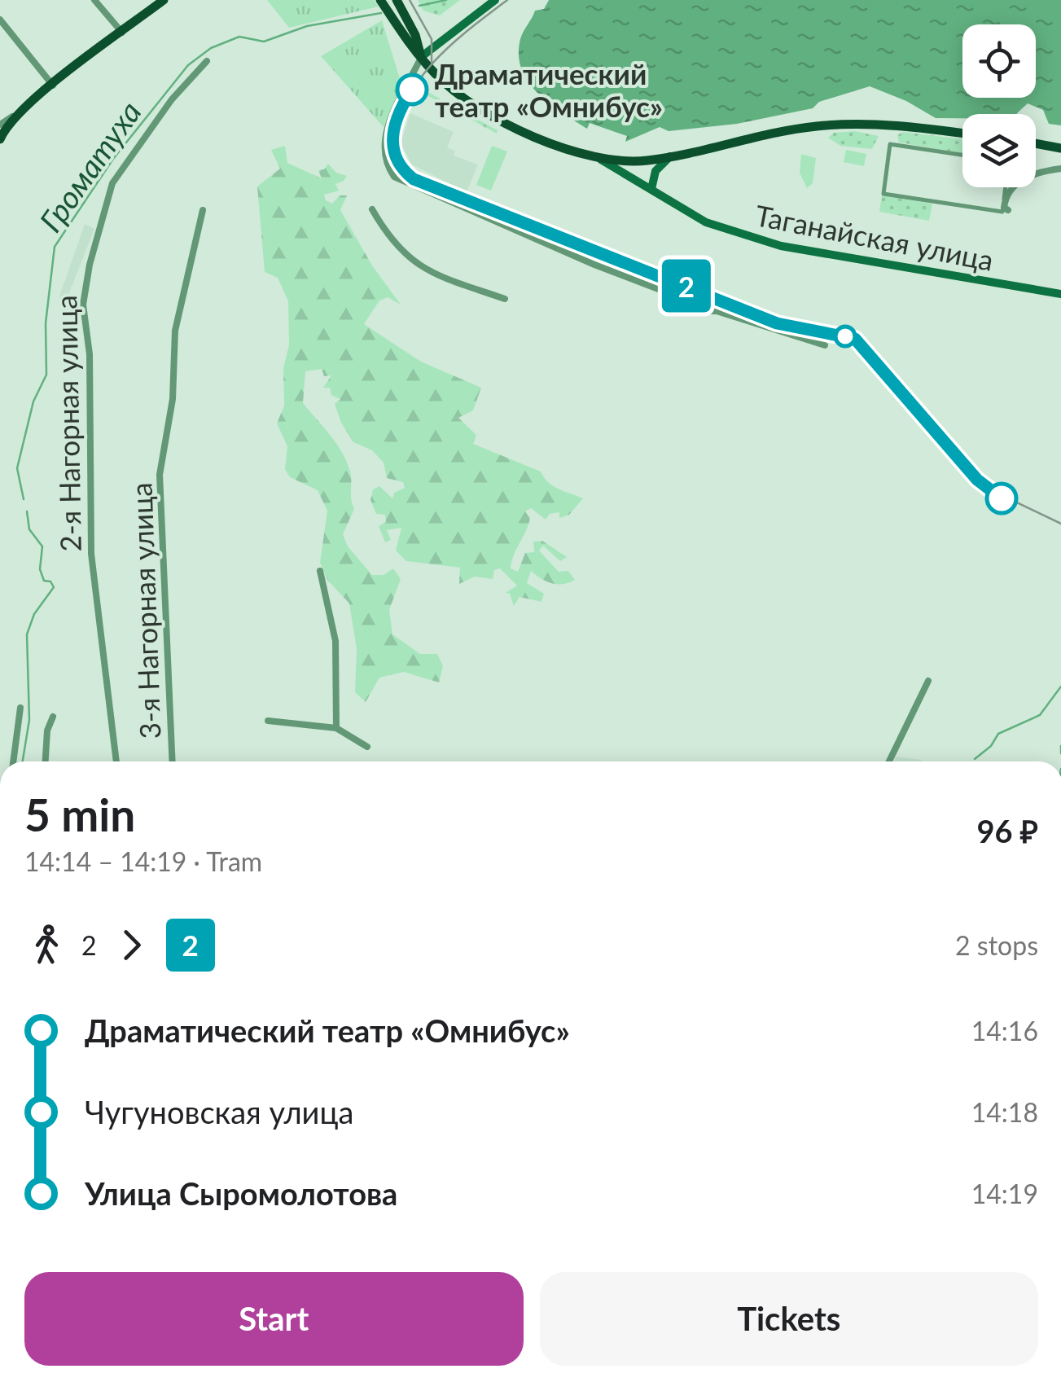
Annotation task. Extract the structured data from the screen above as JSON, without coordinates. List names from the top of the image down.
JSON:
{
  "streets": {
    "main road": ["Таганайская улица"],
    "street": ["2-я Нагорная улица", "3-я Нагорная улица"]
  },
  "water": ["Громатуха"],
  "places": ["Драматический театр «Омнибус»"],
  "lines": ["tram line 2"],
  "page": {
    "on_map": "2",
    "heading": ["5 min", "14:14 – 14:19 · Tram", "96 ₽"],
    "legs": ["2", "2", "2 stops"],
    "list": [
      {
        "name": "Драматический театр «Омнибус»",
        "value": "14:16"
      },
      {
        "name": "Чугуновская улица",
        "value": "14:18"
      },
      {
        "name": "Улица Сыромолотова",
        "value": "14:19"
      }
    ],
    "buttons": ["Start", "Tickets"]
  }
}
